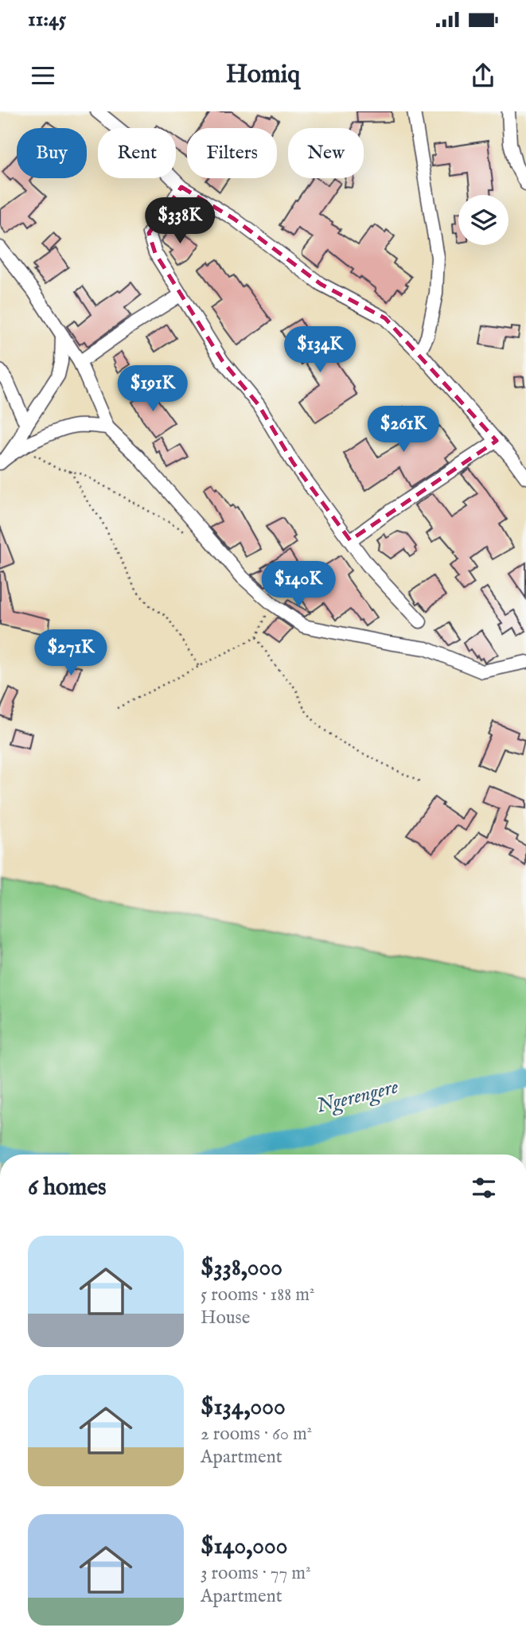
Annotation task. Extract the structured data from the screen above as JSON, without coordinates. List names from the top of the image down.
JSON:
{
  "water": ["Ngerengere"],
  "page": {
    "status": "11:45",
    "header": "Homiq",
    "chip": [
      "Buy",
      "Rent",
      "Filters",
      "New"
    ],
    "price": [
      "$338K",
      "$134K",
      "$191K",
      "$261K",
      "$140K",
      "$271K"
    ],
    "heading": "6 homes",
    "list": [
      {
        "name": "$338,000",
        "note": "5 rooms · 188 m² · House"
      },
      {
        "name": "$134,000",
        "note": "2 rooms · 60 m² · Apartment"
      },
      {
        "name": "$140,000",
        "note": "3 rooms · 77 m² · Apartment"
      }
    ]
  }
}
